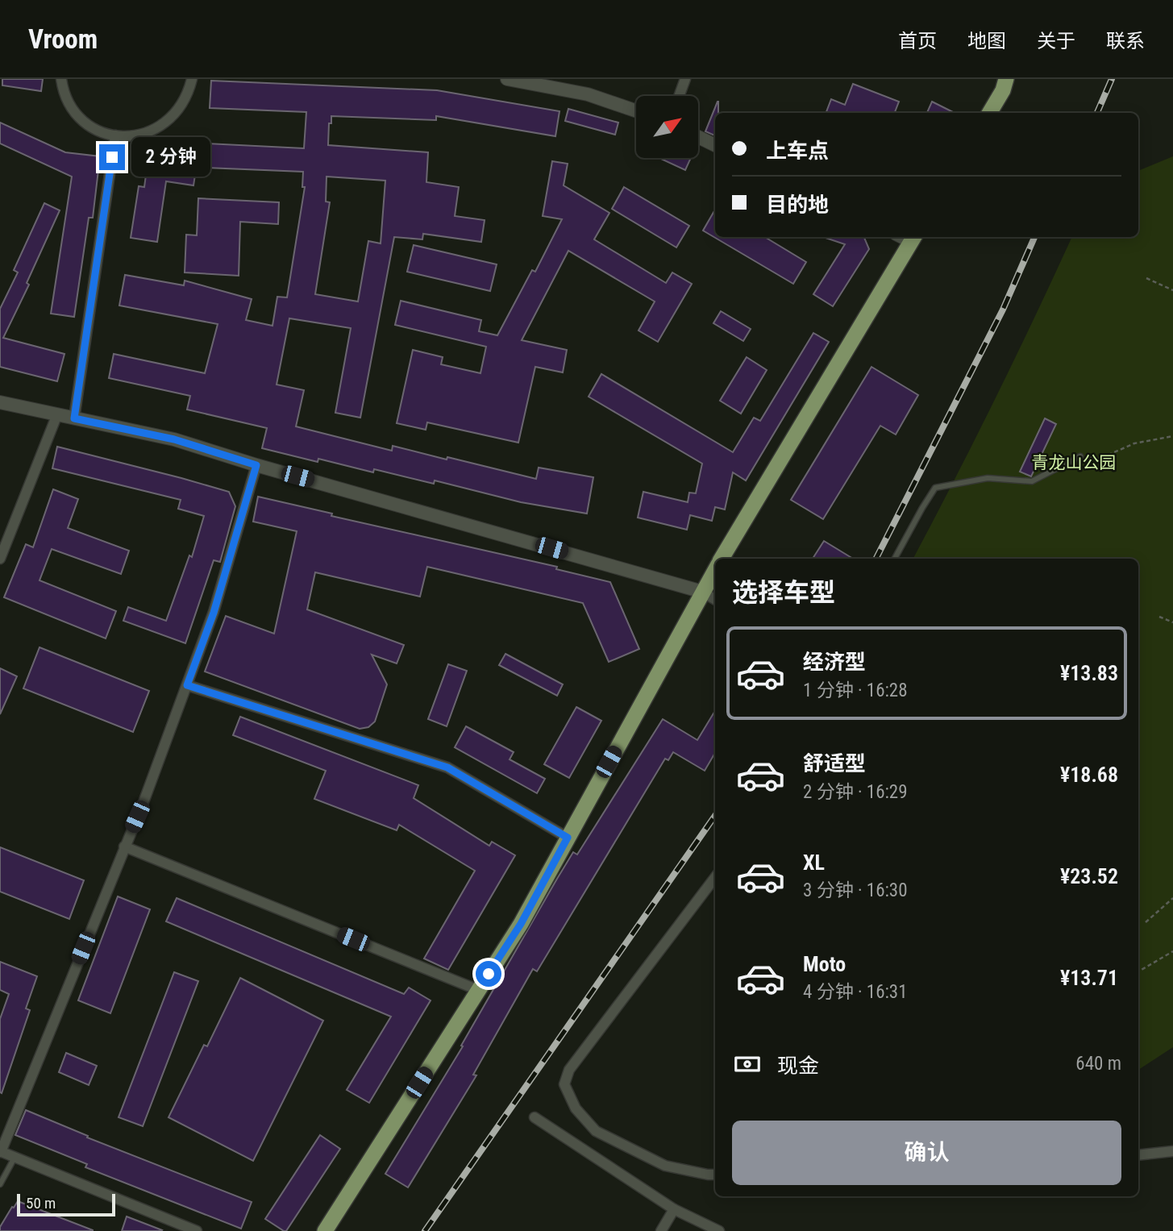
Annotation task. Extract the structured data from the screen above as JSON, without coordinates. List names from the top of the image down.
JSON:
{
  "parks": ["青龙山公园"],
  "scale_bar": "50 m",
  "north": "top right",
  "page": {
    "header": "Vroom",
    "nav": [
      "首页",
      "地图",
      "关于",
      "联系"
    ],
    "banner": ["上车点", "目的地"],
    "bubble": "2 分钟",
    "heading": "选择车型",
    "list": [
      {
        "name": "经济型",
        "note": "1 分钟 · 16:28",
        "value": "¥13.83"
      },
      {
        "name": "舒适型",
        "note": "2 分钟 · 16:29",
        "value": "¥18.68"
      },
      {
        "name": "XL",
        "note": "3 分钟 · 16:30",
        "value": "¥23.52"
      },
      {
        "name": "Moto",
        "note": "4 分钟 · 16:31",
        "value": "¥13.71"
      }
    ],
    "pay": ["现金", "640 m"],
    "buttons": "确认",
    "scale": "50 m"
  }
}
